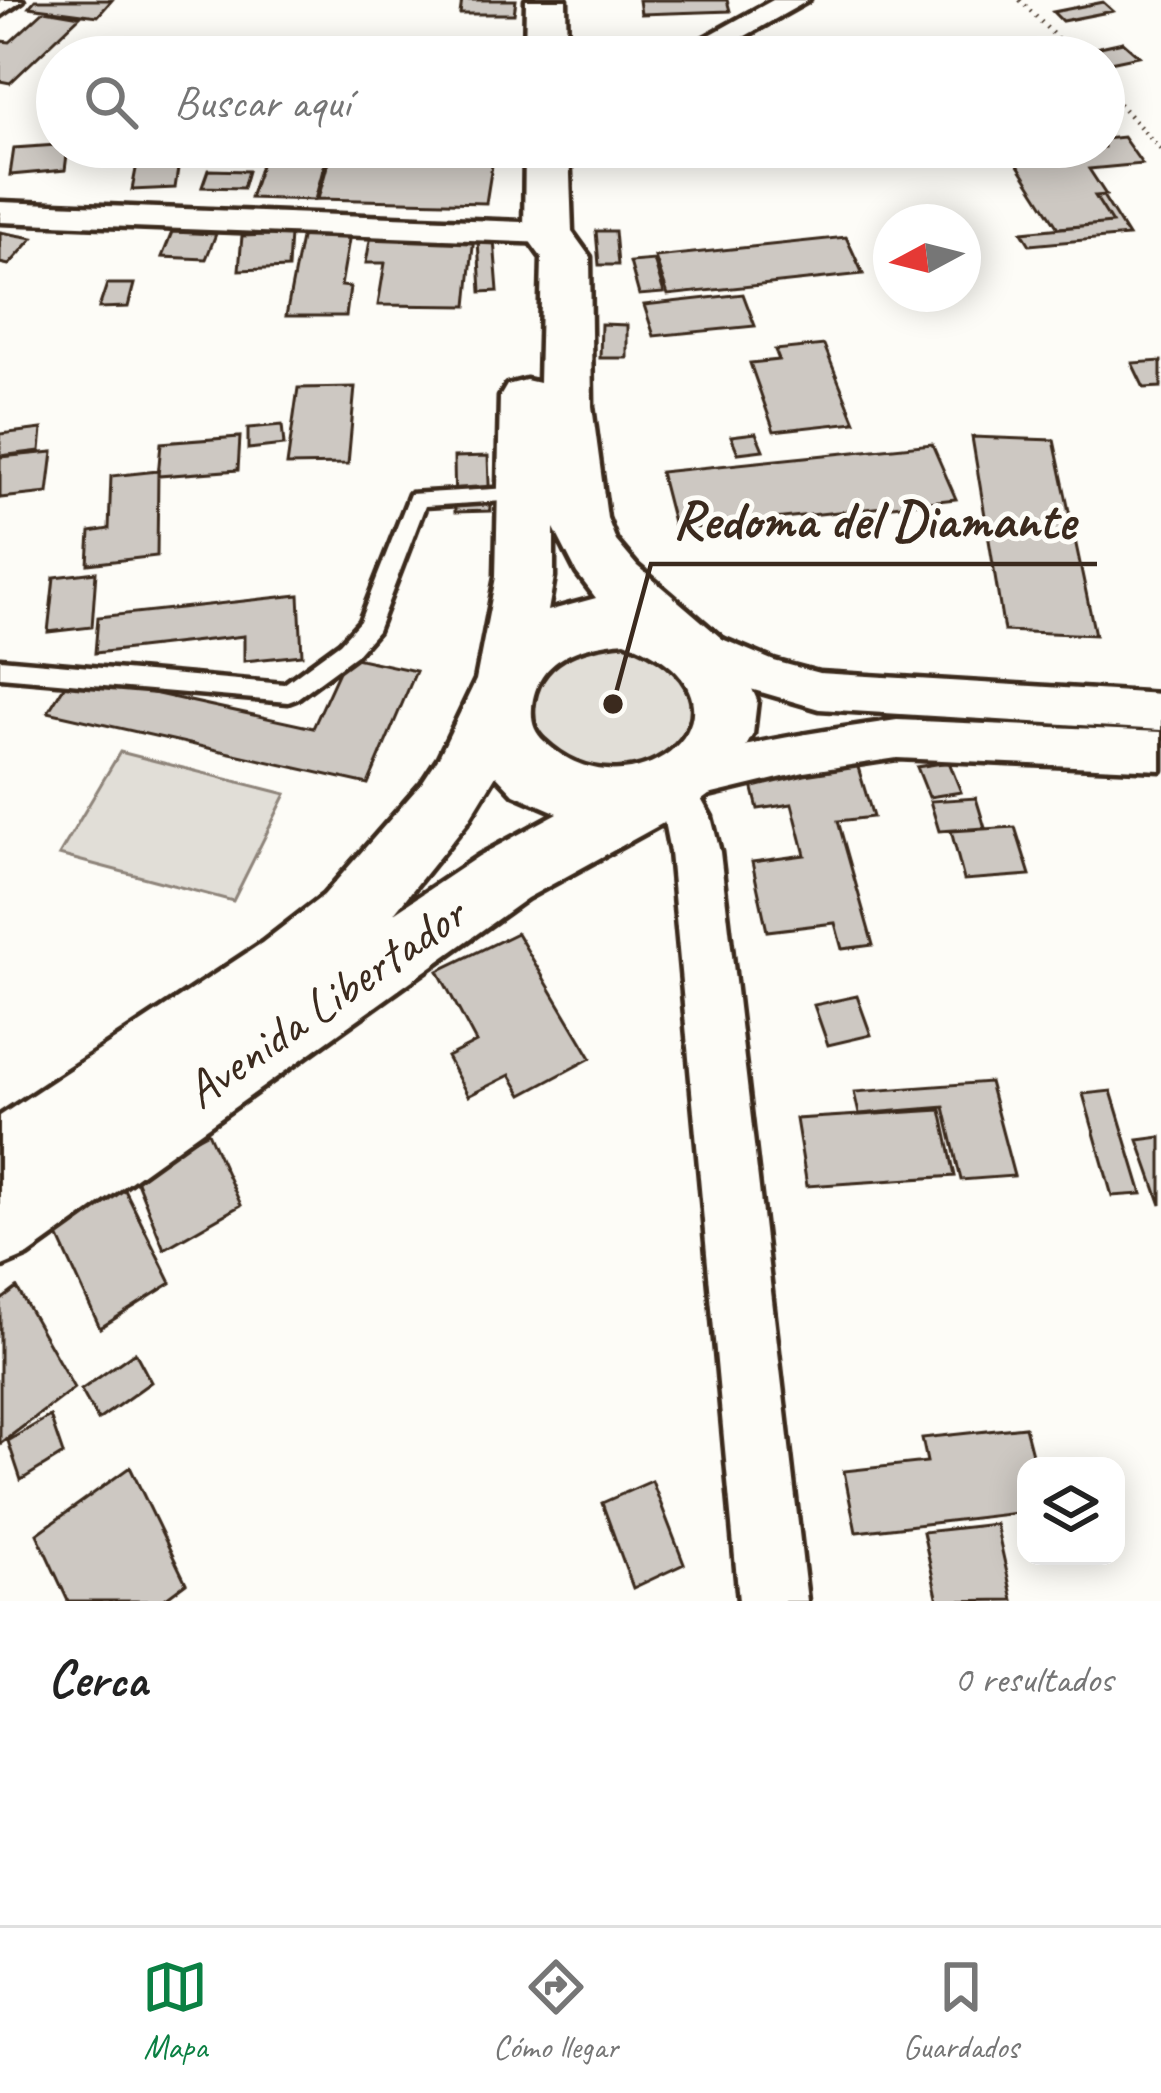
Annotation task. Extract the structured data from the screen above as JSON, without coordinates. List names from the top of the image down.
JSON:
{
  "streets": {
    "highway": ["Avenida Libertador"]
  },
  "places": ["Redoma del Diamante"],
  "north": "left",
  "page": {
    "search": "Buscar aquí",
    "heading": ["Cerca", "0 resultados"],
    "nav": ["Mapa", "Cómo llegar", "Guardados"]
  }
}
